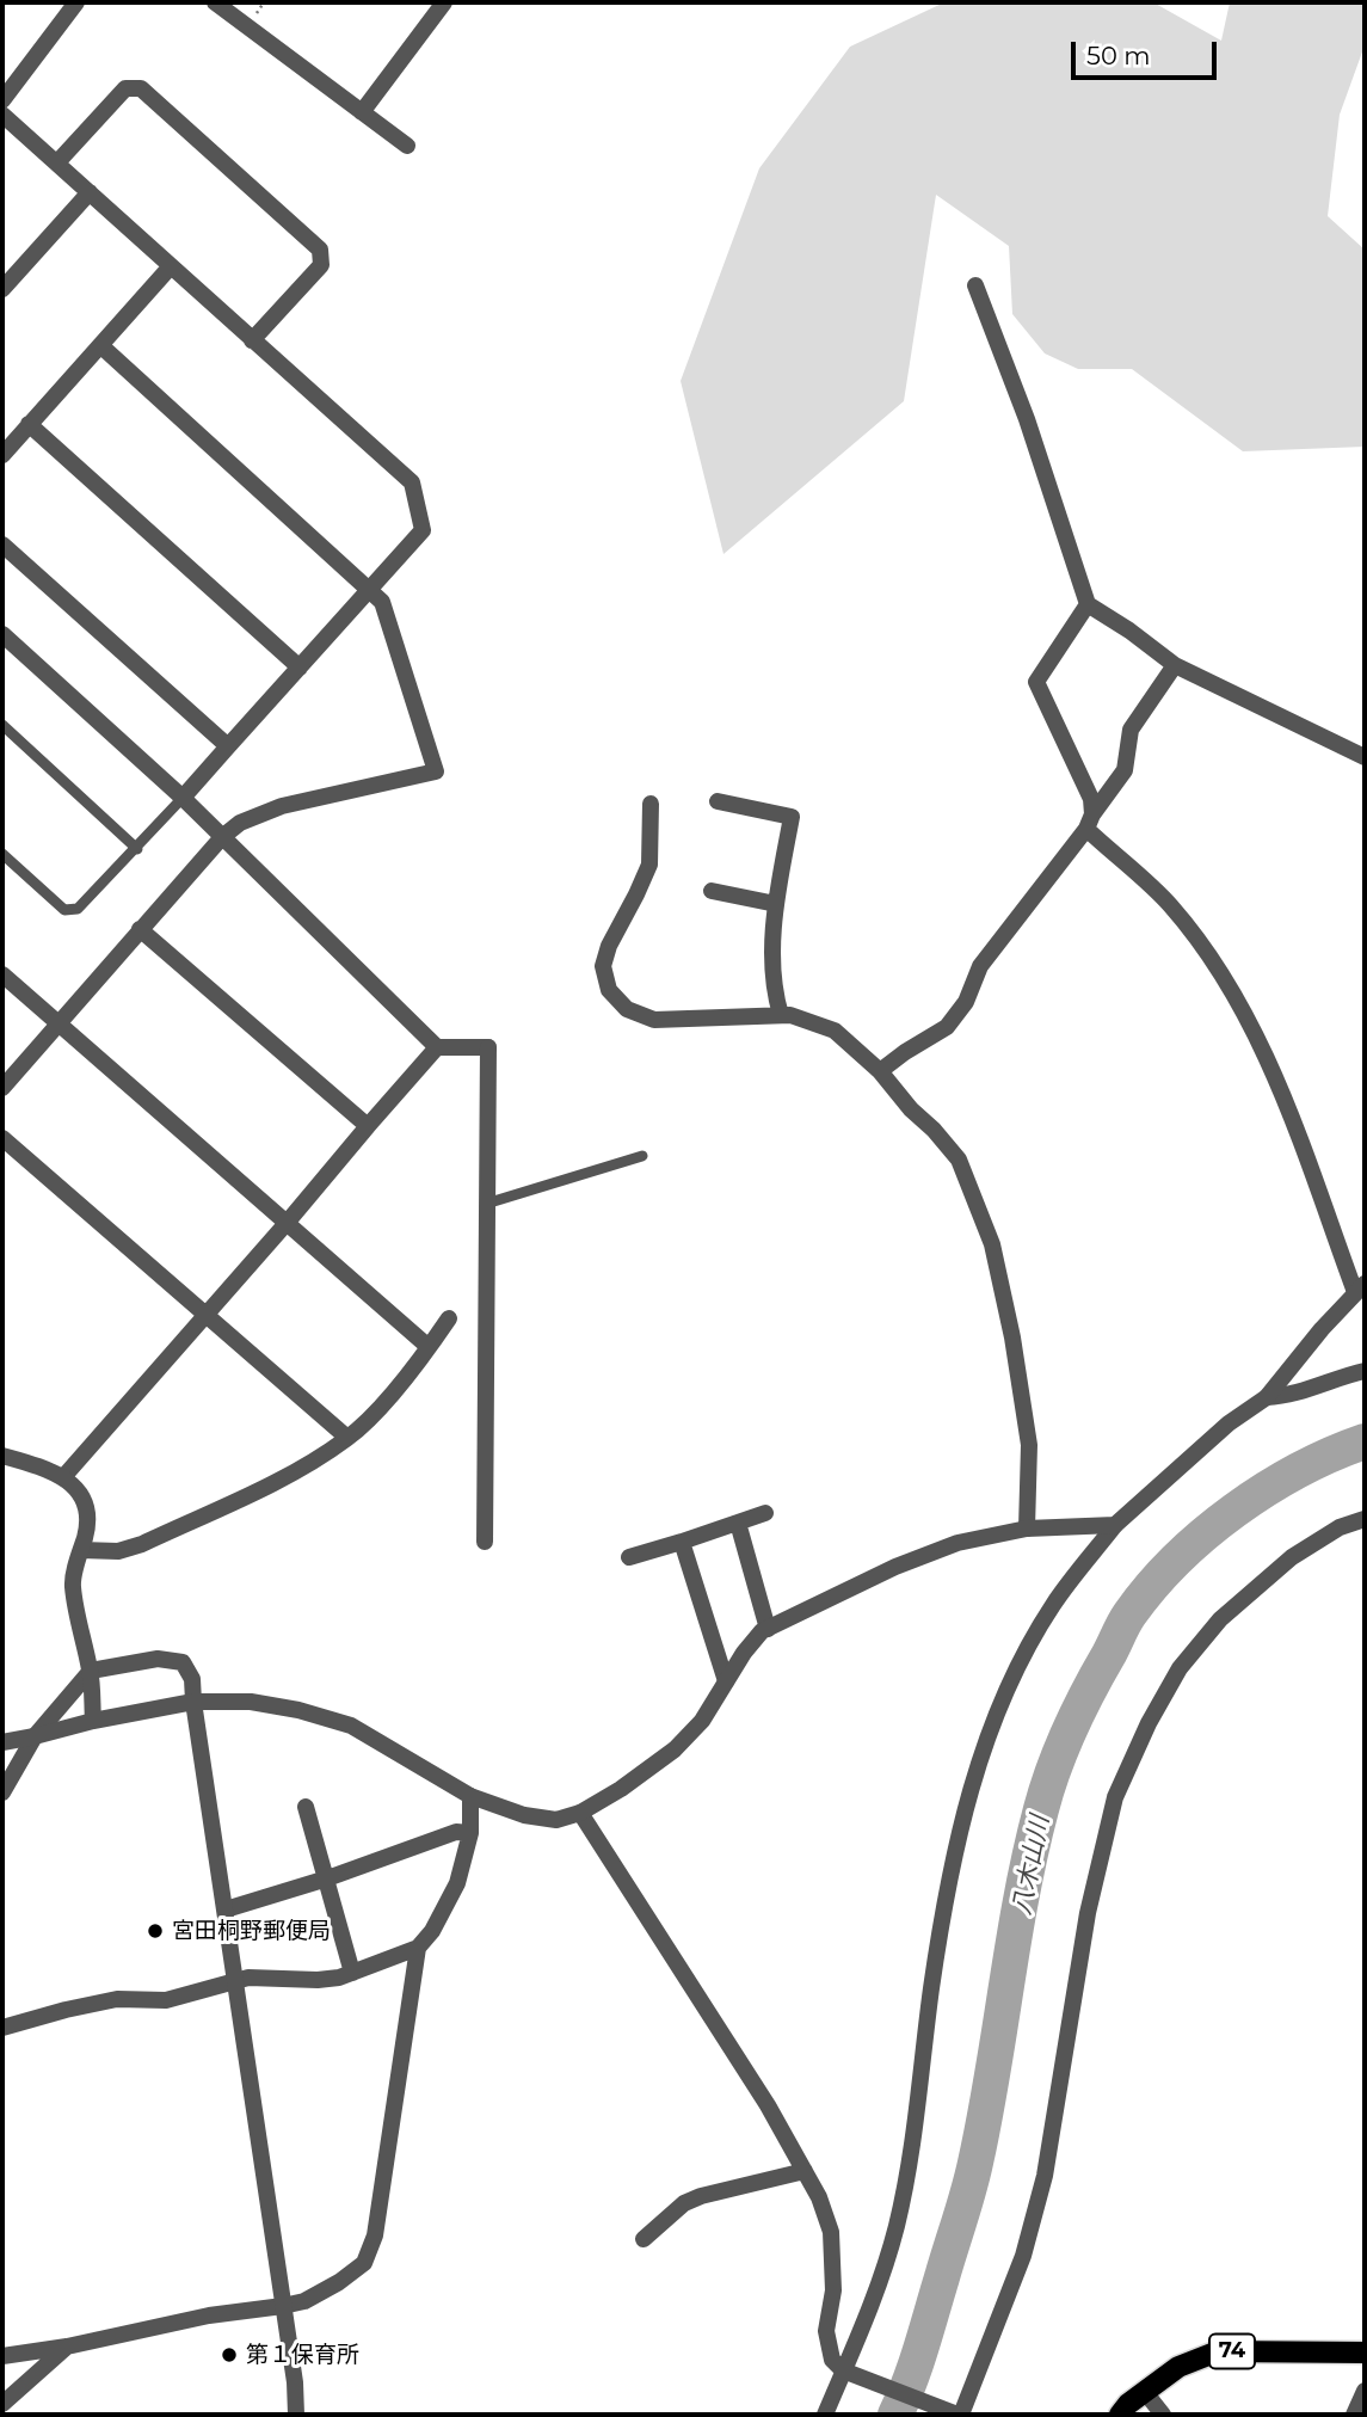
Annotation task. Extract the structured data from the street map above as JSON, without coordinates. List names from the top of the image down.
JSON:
{
  "streets": {
    "main road": ["74"]
  },
  "water": ["八木山川"],
  "places": ["宮田桐野郵便局", "第１保育所"],
  "scale_bar": "50 m"
}
